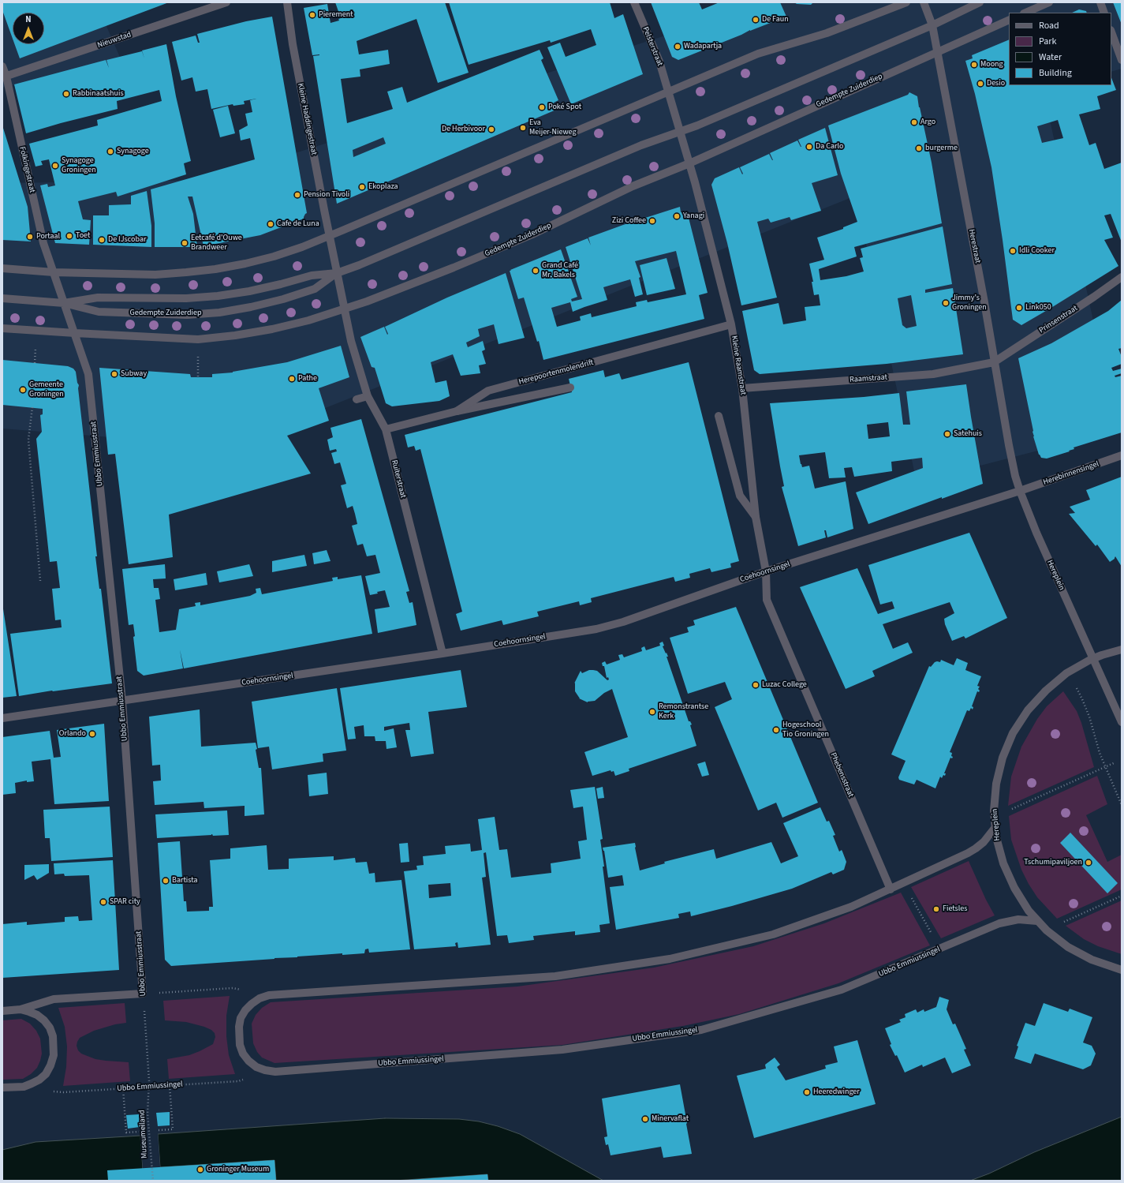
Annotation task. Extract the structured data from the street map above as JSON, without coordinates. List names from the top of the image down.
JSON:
{
  "streets": {
    "street": [
      "Nieuwstad",
      "Pelsterstraat",
      "Gedempte Zuiderdiep",
      "Kleine Haddingestraat",
      "Folkingestraat",
      "Herestraat",
      "Prinsenstraat",
      "Kleine Raamstraat",
      "Herepoortenmolendrift",
      "Raamstraat",
      "Ubbo Emmiusstraat",
      "Herebinnensingel",
      "Ruiterstraat",
      "Coehoornsingel",
      "Hereplein",
      "Phebensstraat",
      "Ubbo Emmiussingel"
    ],
    "path": ["Museumeiland"]
  },
  "crossings": [
    ["Nieuwstad", "Folkingestraat"],
    ["Gedempte Zuiderdiep", "Herestraat"],
    ["Gedempte Zuiderdiep", "Kleine Raamstraat"],
    ["Gedempte Zuiderdiep", "Ubbo Emmiusstraat"],
    ["Gedempte Zuiderdiep", "Ruiterstraat"],
    ["Herestraat", "Prinsenstraat"],
    ["Herestraat", "Raamstraat"],
    ["Herestraat", "Herebinnensingel"],
    ["Herestraat", "Coehoornsingel"],
    ["Herestraat", "Hereplein"],
    ["Prinsenstraat", "Raamstraat"],
    ["Kleine Raamstraat", "Herepoortenmolendrift"],
    ["Kleine Raamstraat", "Raamstraat"],
    ["Kleine Raamstraat", "Coehoornsingel"],
    ["Kleine Raamstraat", "Phebensstraat"],
    ["Herepoortenmolendrift", "Ruiterstraat"],
    ["Ubbo Emmiusstraat", "Coehoornsingel"],
    ["Ubbo Emmiusstraat", "Ubbo Emmiussingel"],
    ["Ubbo Emmiusstraat", "Museumeiland"],
    ["Herebinnensingel", "Coehoornsingel"],
    ["Herebinnensingel", "Hereplein"],
    ["Ruiterstraat", "Coehoornsingel"],
    ["Coehoornsingel", "Hereplein"],
    ["Coehoornsingel", "Phebensstraat"],
    ["Hereplein", "Ubbo Emmiussingel"],
    ["Phebensstraat", "Ubbo Emmiussingel"],
    ["Ubbo Emmiussingel", "Museumeiland"]
  ],
  "places": [
    "Pierement",
    "De Faun",
    "Wadapartja",
    "Moong",
    "Desio",
    "Rabbinaatshuis",
    "Poké Spot",
    "Argo",
    "Eva Meijer-Nieweg",
    "De Herbivoor",
    "Da Carlo",
    "burgerme",
    "Synagoge",
    "Synagoge Groningen",
    "Ekoplaza",
    "Pension Tivoli",
    "Yanagi",
    "Zizi Coffee",
    "Cafe de Luna",
    "Toet",
    "Portaal",
    "De IJscobar",
    "Eetcafé d'Ouwe Brandweer",
    "Idli Cooker",
    "Grand Café Mr. Bakels",
    "Jimmy's Groningen",
    "Link050",
    "Subway",
    "Pathe",
    "Gemeente Groningen",
    "Satehuis",
    "Luzac College",
    "Remonstrantse Kerk",
    "Hogeschool Tio Groningen",
    "Orlando",
    "Tschumipaviljoen",
    "Bartista",
    "SPAR city",
    "Fietsles",
    "Heeredwinger",
    "Minervaflat",
    "Groninger Museum"
  ],
  "legend": [
    "Road",
    "Park",
    "Water",
    "Building"
  ],
  "north": "top"
}
